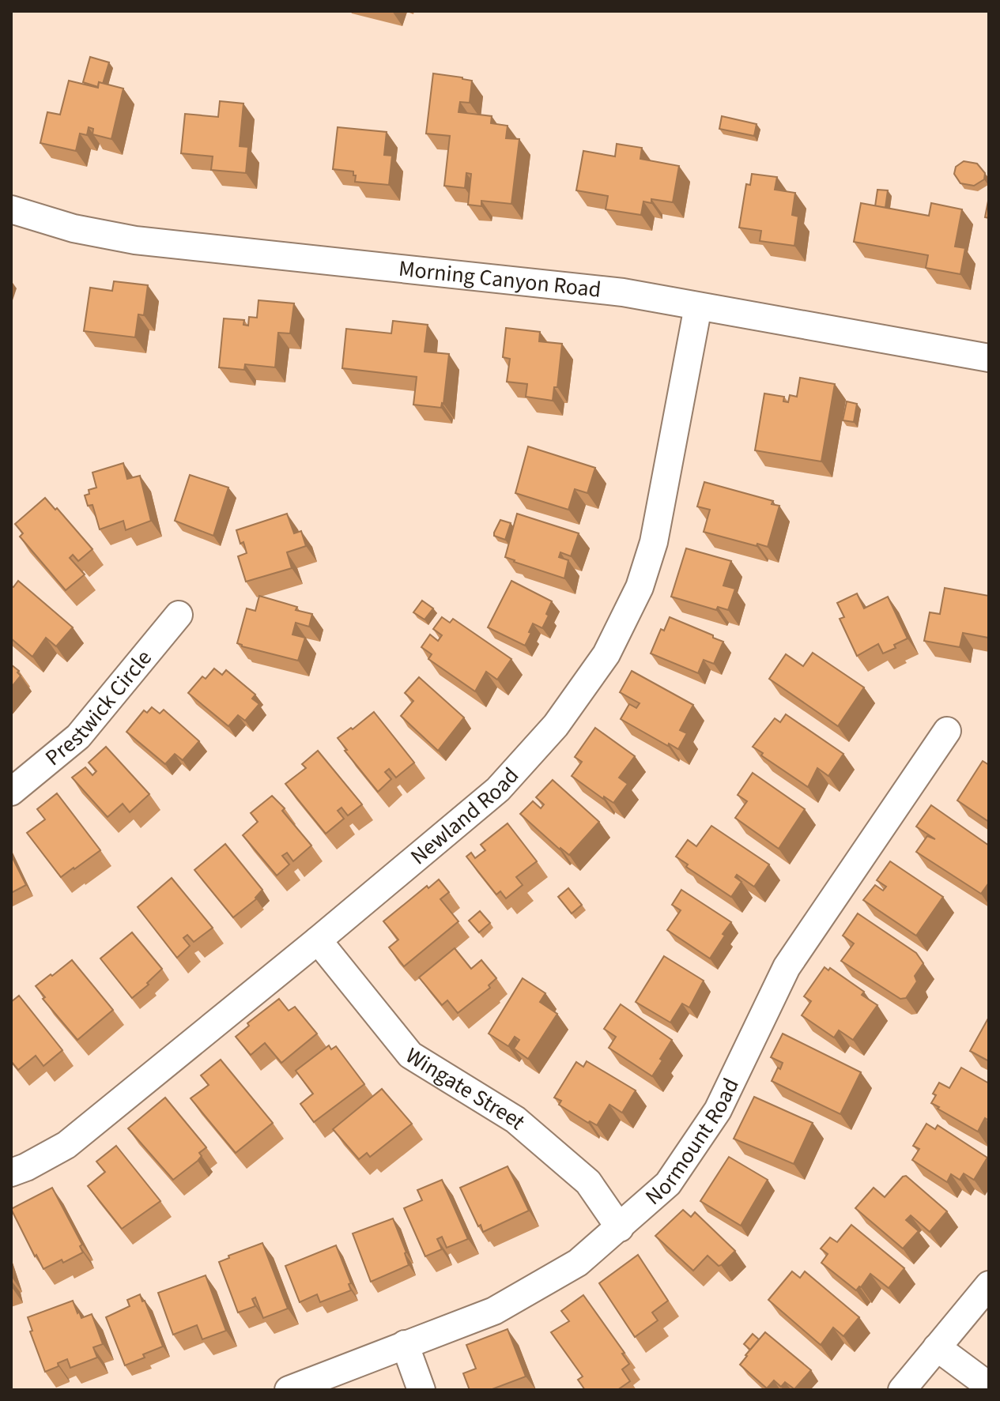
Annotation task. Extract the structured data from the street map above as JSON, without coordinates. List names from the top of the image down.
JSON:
{
  "streets": {
    "street": [
      "Morning Canyon Road",
      "Prestwick Circle",
      "Newland Road",
      "Wingate Street",
      "Normount Road"
    ]
  },
  "crossings": [
    ["Morning Canyon Road", "Newland Road"],
    ["Newland Road", "Wingate Street"],
    ["Wingate Street", "Normount Road"]
  ]
}
